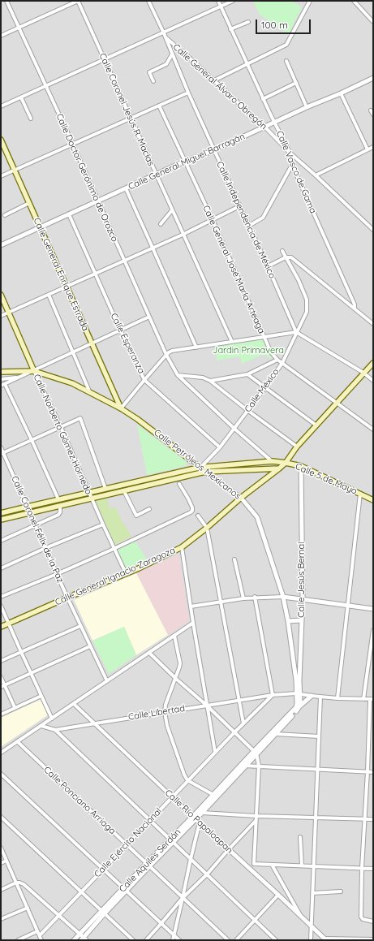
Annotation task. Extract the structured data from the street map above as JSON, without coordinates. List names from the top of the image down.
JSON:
{
  "streets": {
    "main road": [
      "Calle General Enrique Estrada",
      "Calle Norberto Gómez Hornedo",
      "Calle Petróleos Mexicanos",
      "Calle 5 de Mayo",
      "Calle General Ignacio Zaragoza"
    ],
    "street": [
      "Calle General Álvaro Obregón",
      "Calle Coronel Jesús R. Macías",
      "Calle General Miguel Barragán",
      "Calle Vasco de Gama",
      "Calle Doctor Gerónimo de Orozco",
      "Calle Independencia de México",
      "Calle General José María Arteaga",
      "Calle Esperanza",
      "Calle México",
      "Calle Coronel Félix de la Paz",
      "Calle Jesús Bernal",
      "Calle Libertad",
      "Calle Ponciano Arriaga",
      "Calle Río Papaloapan",
      "Calle Ejército Nacional",
      "Calle Aquiles Serdán"
    ]
  },
  "crossings": [
    ["Calle General Álvaro Obregón", "Calle General Miguel Barragán"],
    ["Calle General Álvaro Obregón", "Calle Vasco de Gama"],
    ["Calle General Álvaro Obregón", "Calle Independencia de México"],
    ["Calle Coronel Jesús R. Macías", "Calle General Miguel Barragán"],
    ["Calle General Miguel Barragán", "Calle Vasco de Gama"],
    ["Calle General Miguel Barragán", "Calle Doctor Gerónimo de Orozco"],
    ["Calle General Miguel Barragán", "Calle Independencia de México"],
    ["Calle General Miguel Barragán", "Calle General José María Arteaga"],
    ["Calle General Miguel Barragán", "Calle General Enrique Estrada"],
    ["Calle General Miguel Barragán", "Calle Esperanza"],
    ["Calle Doctor Gerónimo de Orozco", "Calle México"],
    ["Calle Doctor Gerónimo de Orozco", "Calle 5 de Mayo"],
    ["Calle Independencia de México", "Calle México"],
    ["Calle General José María Arteaga", "Calle México"],
    ["Calle General José María Arteaga", "Calle General Ignacio Zaragoza"],
    ["Calle General Enrique Estrada", "Calle Petróleos Mexicanos"],
    ["Calle Esperanza", "Calle México"],
    ["Calle México", "Calle Petróleos Mexicanos"],
    ["Calle México", "Calle 5 de Mayo"],
    ["Calle Norberto Gómez Hornedo", "Calle Petróleos Mexicanos"],
    ["Calle Norberto Gómez Hornedo", "Calle 5 de Mayo"],
    ["Calle Norberto Gómez Hornedo", "Calle General Ignacio Zaragoza"],
    ["Calle Petróleos Mexicanos", "Calle 5 de Mayo"],
    ["Calle Petróleos Mexicanos", "Calle General Ignacio Zaragoza"],
    ["Calle Petróleos Mexicanos", "Calle Jesús Bernal"],
    ["Calle Petróleos Mexicanos", "Calle Libertad"],
    ["Calle 5 de Mayo", "Calle Coronel Félix de la Paz"],
    ["Calle 5 de Mayo", "Calle General Ignacio Zaragoza"],
    ["Calle 5 de Mayo", "Calle Jesús Bernal"],
    ["Calle Coronel Félix de la Paz", "Calle General Ignacio Zaragoza"],
    ["Calle Jesús Bernal", "Calle Libertad"],
    ["Calle Libertad", "Calle Río Papaloapan"],
    ["Calle Libertad", "Calle Ejército Nacional"],
    ["Calle Libertad", "Calle Aquiles Serdán"],
    ["Calle Ponciano Arriaga", "Calle Ejército Nacional"],
    ["Calle Ponciano Arriaga", "Calle Aquiles Serdán"],
    ["Calle Río Papaloapan", "Calle Ejército Nacional"],
    ["Calle Río Papaloapan", "Calle Aquiles Serdán"]
  ],
  "parks": ["Jardin Primavera"],
  "scale_bar": "100 m"
}
